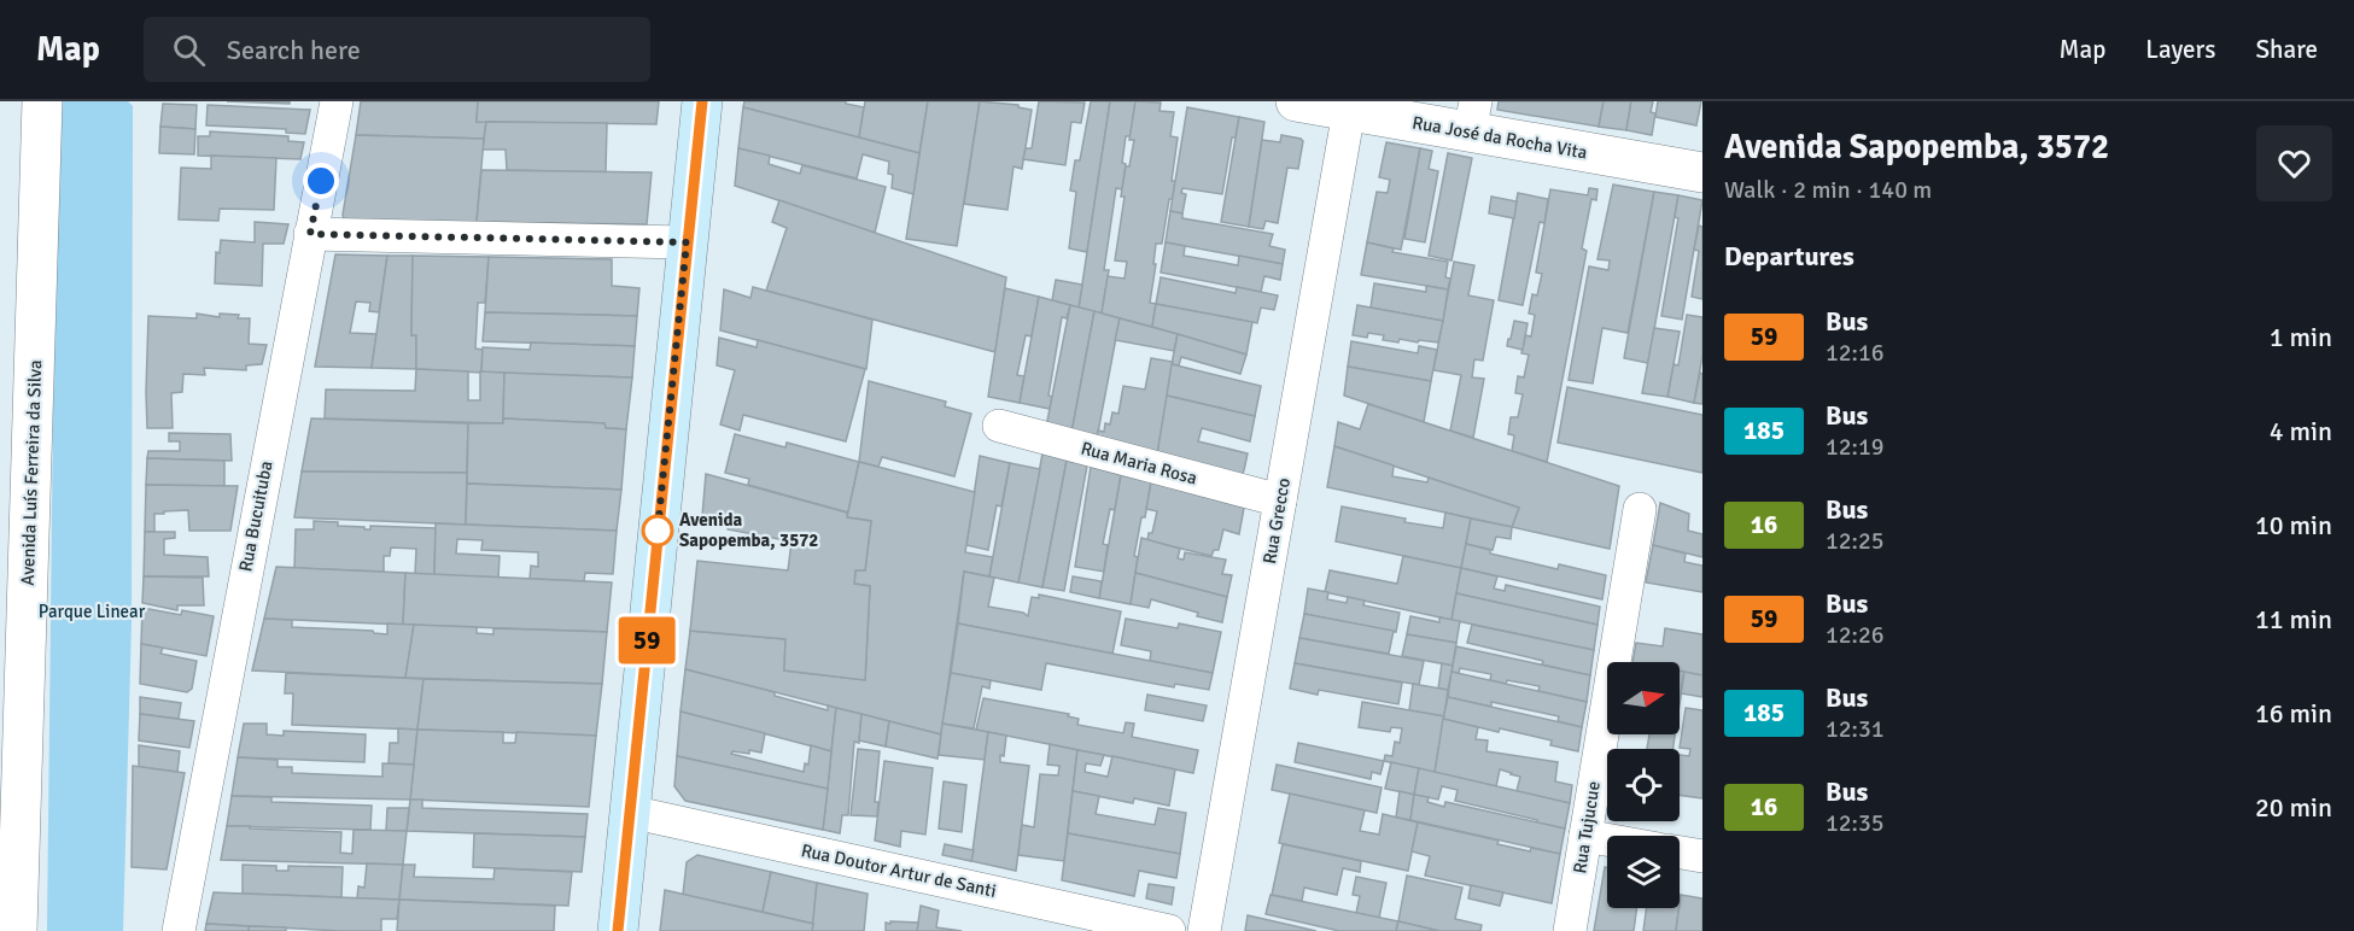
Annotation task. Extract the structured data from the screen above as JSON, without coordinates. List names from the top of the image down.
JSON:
{
  "streets": {
    "street": [
      "Rua José da Rocha Vita",
      "Rua Maria Rosa",
      "Avenida Luís Ferreira da Silva",
      "Rua Bucuituba",
      "Rua Grecco",
      "Rua Tujucue",
      "Rua Doutor Artur de Santi"
    ]
  },
  "crossings": [
    ["Rua José da Rocha Vita", "Rua Grecco"],
    ["Rua Maria Rosa", "Rua Grecco"]
  ],
  "parks": ["Parque Linear"],
  "places": ["Avenida Sapopemba, 3572"],
  "lines": ["bus line 59"],
  "north": "right",
  "page": {
    "header": "Map",
    "search": "Search here",
    "nav": ["Map", "Layers", "Share"],
    "on_map": "59",
    "heading": [
      ["Avenida Sapopemba, 3572", "Walk · 2 min · 140 m"],
      "Departures"
    ],
    "list": [
      {
        "mark": "59",
        "name": "Bus",
        "note": "12:16",
        "value": "1 min"
      },
      {
        "mark": "185",
        "name": "Bus",
        "note": "12:19",
        "value": "4 min"
      },
      {
        "mark": "16",
        "name": "Bus",
        "note": "12:25",
        "value": "10 min"
      },
      {
        "mark": "59",
        "name": "Bus",
        "note": "12:26",
        "value": "11 min"
      },
      {
        "mark": "185",
        "name": "Bus",
        "note": "12:31",
        "value": "16 min"
      },
      {
        "mark": "16",
        "name": "Bus",
        "note": "12:35",
        "value": "20 min"
      }
    ]
  }
}
